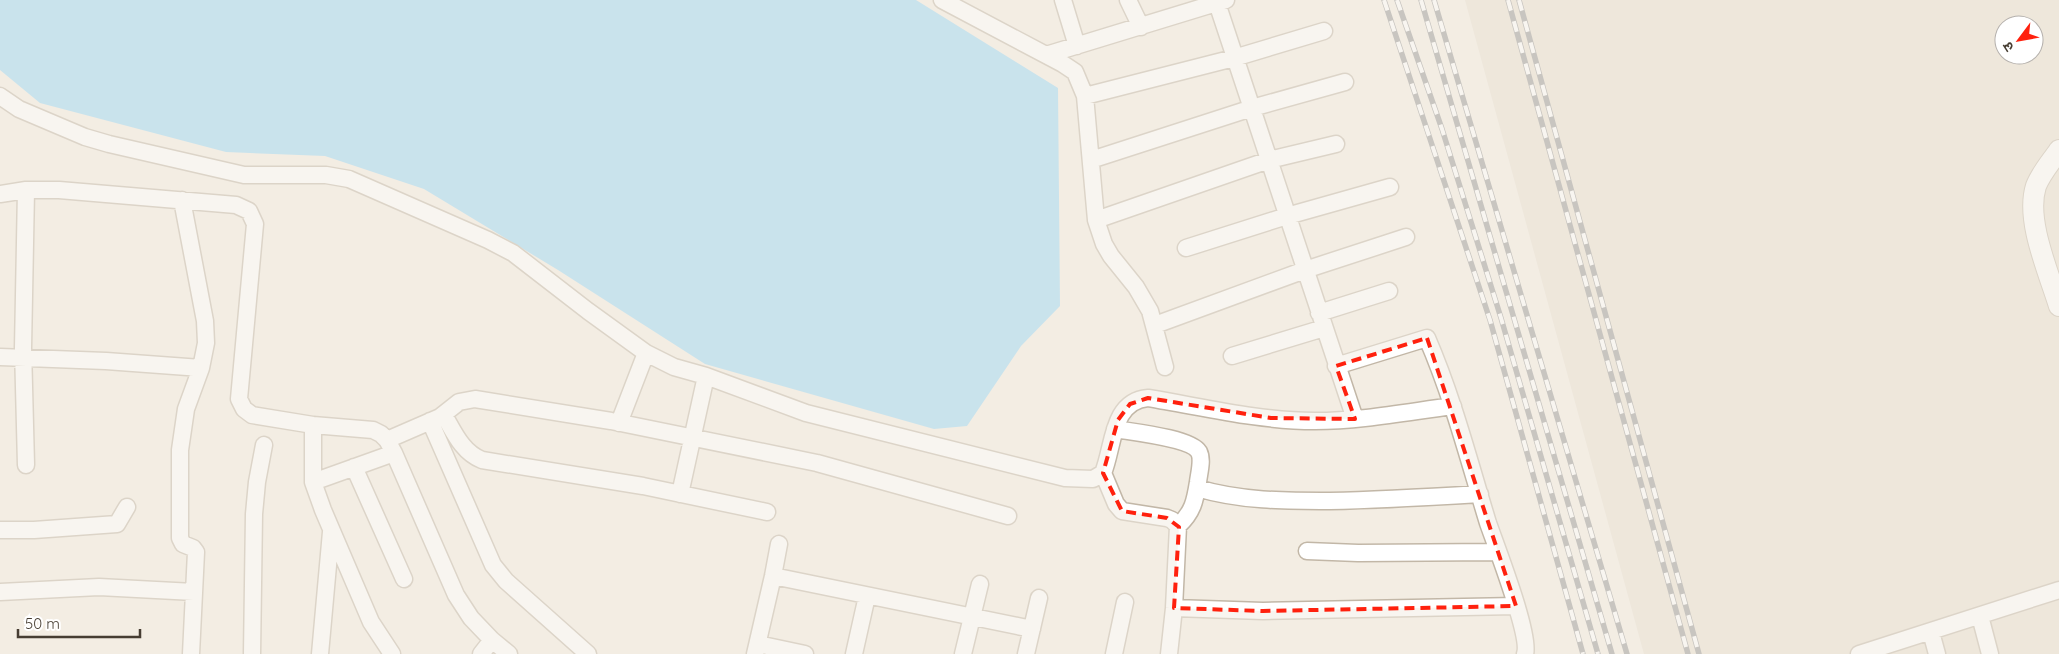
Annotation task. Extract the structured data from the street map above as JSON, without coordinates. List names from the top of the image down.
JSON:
{
  "scale_bar": "50 m",
  "north": "bottom left"
}
